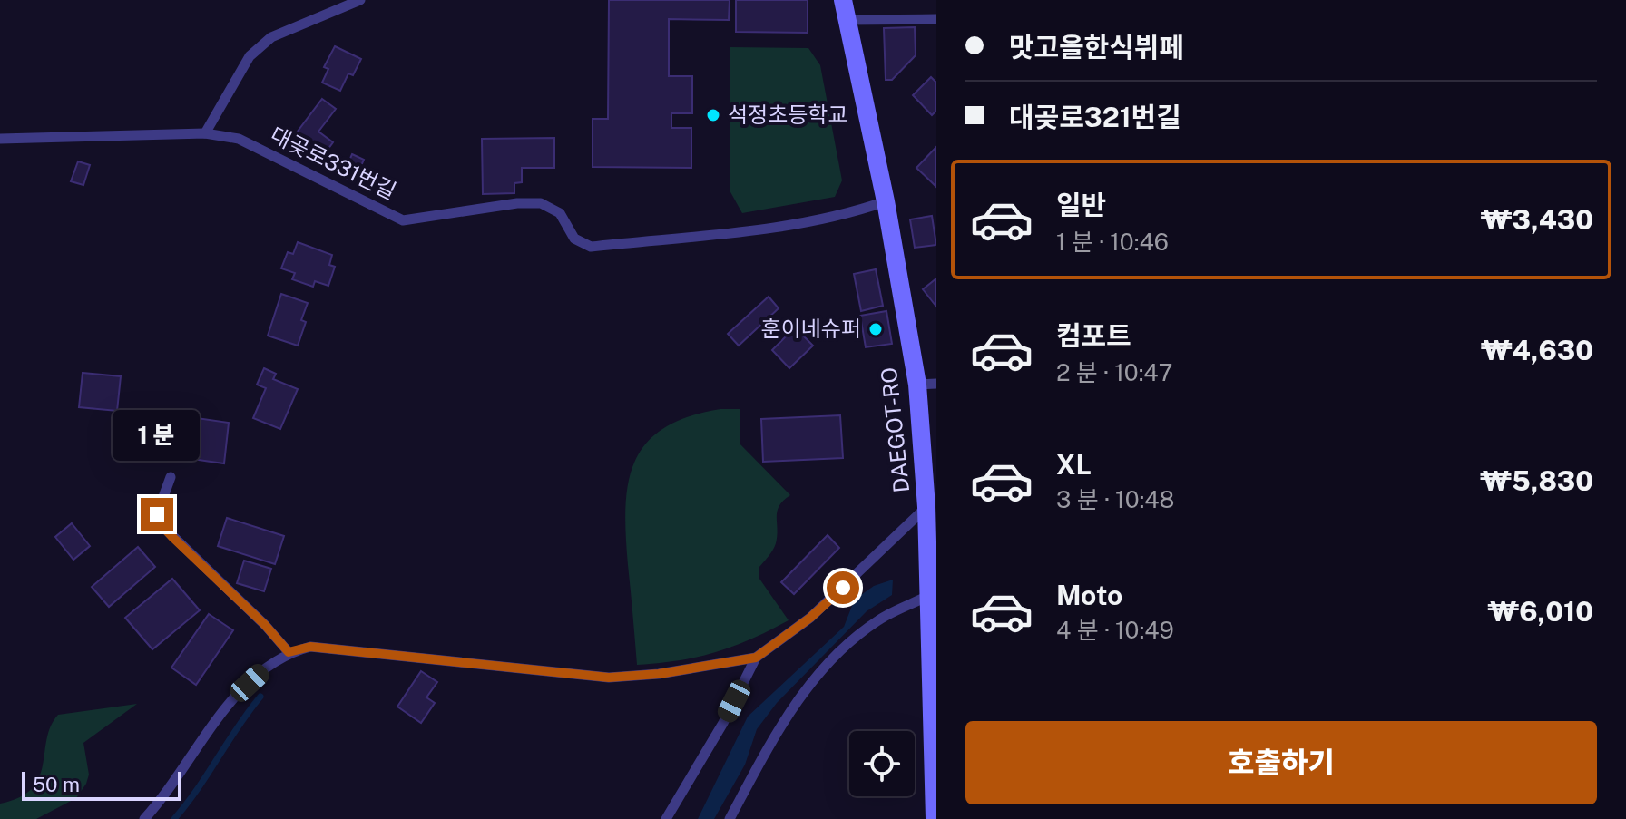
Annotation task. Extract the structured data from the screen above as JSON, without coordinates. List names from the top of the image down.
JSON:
{
  "streets": {
    "street": ["DAEGOT-RO"],
    "lane": ["대곶로331번길"]
  },
  "crossings": [
    ["대곶로331번길", "DAEGOT-RO"]
  ],
  "places": ["석정초등학교", "훈이네슈퍼"],
  "scale_bar": "50 m",
  "page": {
    "banner": ["맛고을한식뷔페", "대곶로321번길"],
    "list": [
      {
        "name": "일반",
        "note": "1 분 · 10:46",
        "value": "₩3,430"
      },
      {
        "name": "컴포트",
        "note": "2 분 · 10:47",
        "value": "₩4,630"
      },
      {
        "name": "XL",
        "note": "3 분 · 10:48",
        "value": "₩5,830"
      },
      {
        "name": "Moto",
        "note": "4 분 · 10:49",
        "value": "₩6,010"
      }
    ],
    "bubble": "1 분",
    "buttons": "호출하기",
    "scale": "50 m"
  }
}
